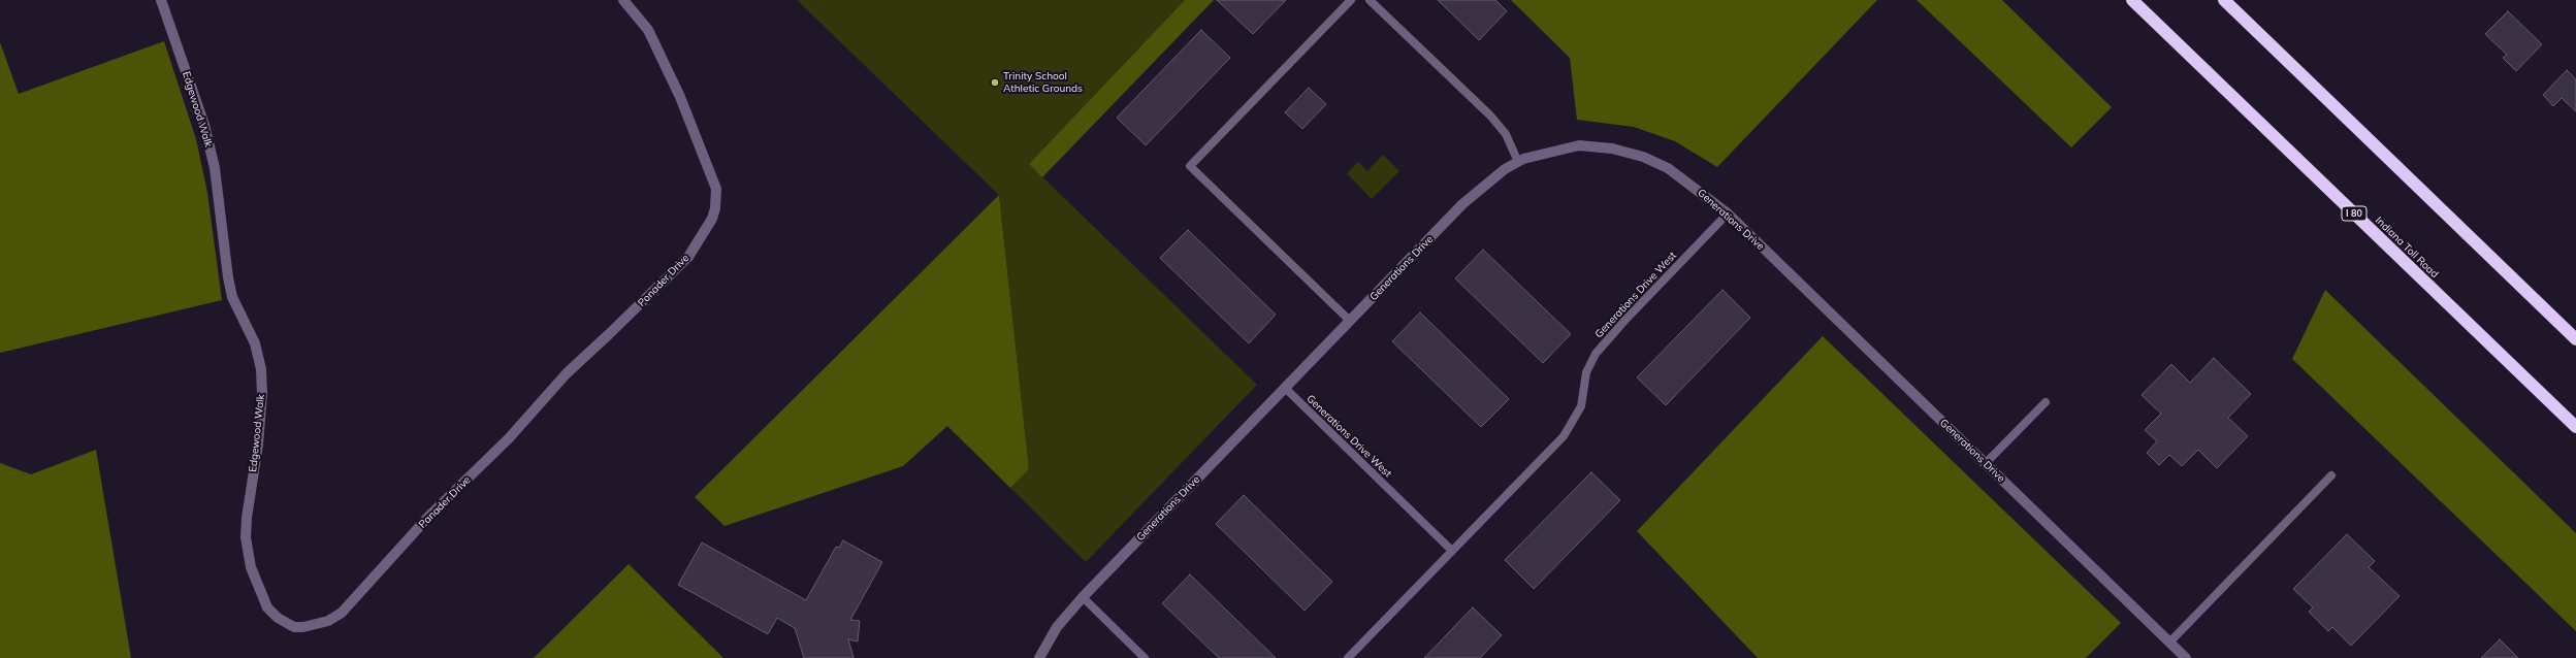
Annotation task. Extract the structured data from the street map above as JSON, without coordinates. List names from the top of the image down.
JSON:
{
  "streets": {
    "highway": ["I 80", "Indiana Toll Road"],
    "street": [
      "Edgewood Walk",
      "Generations Drive",
      "Ponader Drive",
      "Panader Drive"
    ],
    "lane": ["Generations Drive West"]
  },
  "crossings": [
    ["Edgewood Walk", "Panader Drive"],
    ["Generations Drive", "Generations Drive West"],
    ["Ponader Drive", "Panader Drive"]
  ],
  "places": ["Trinity School Athletic Grounds"]
}
